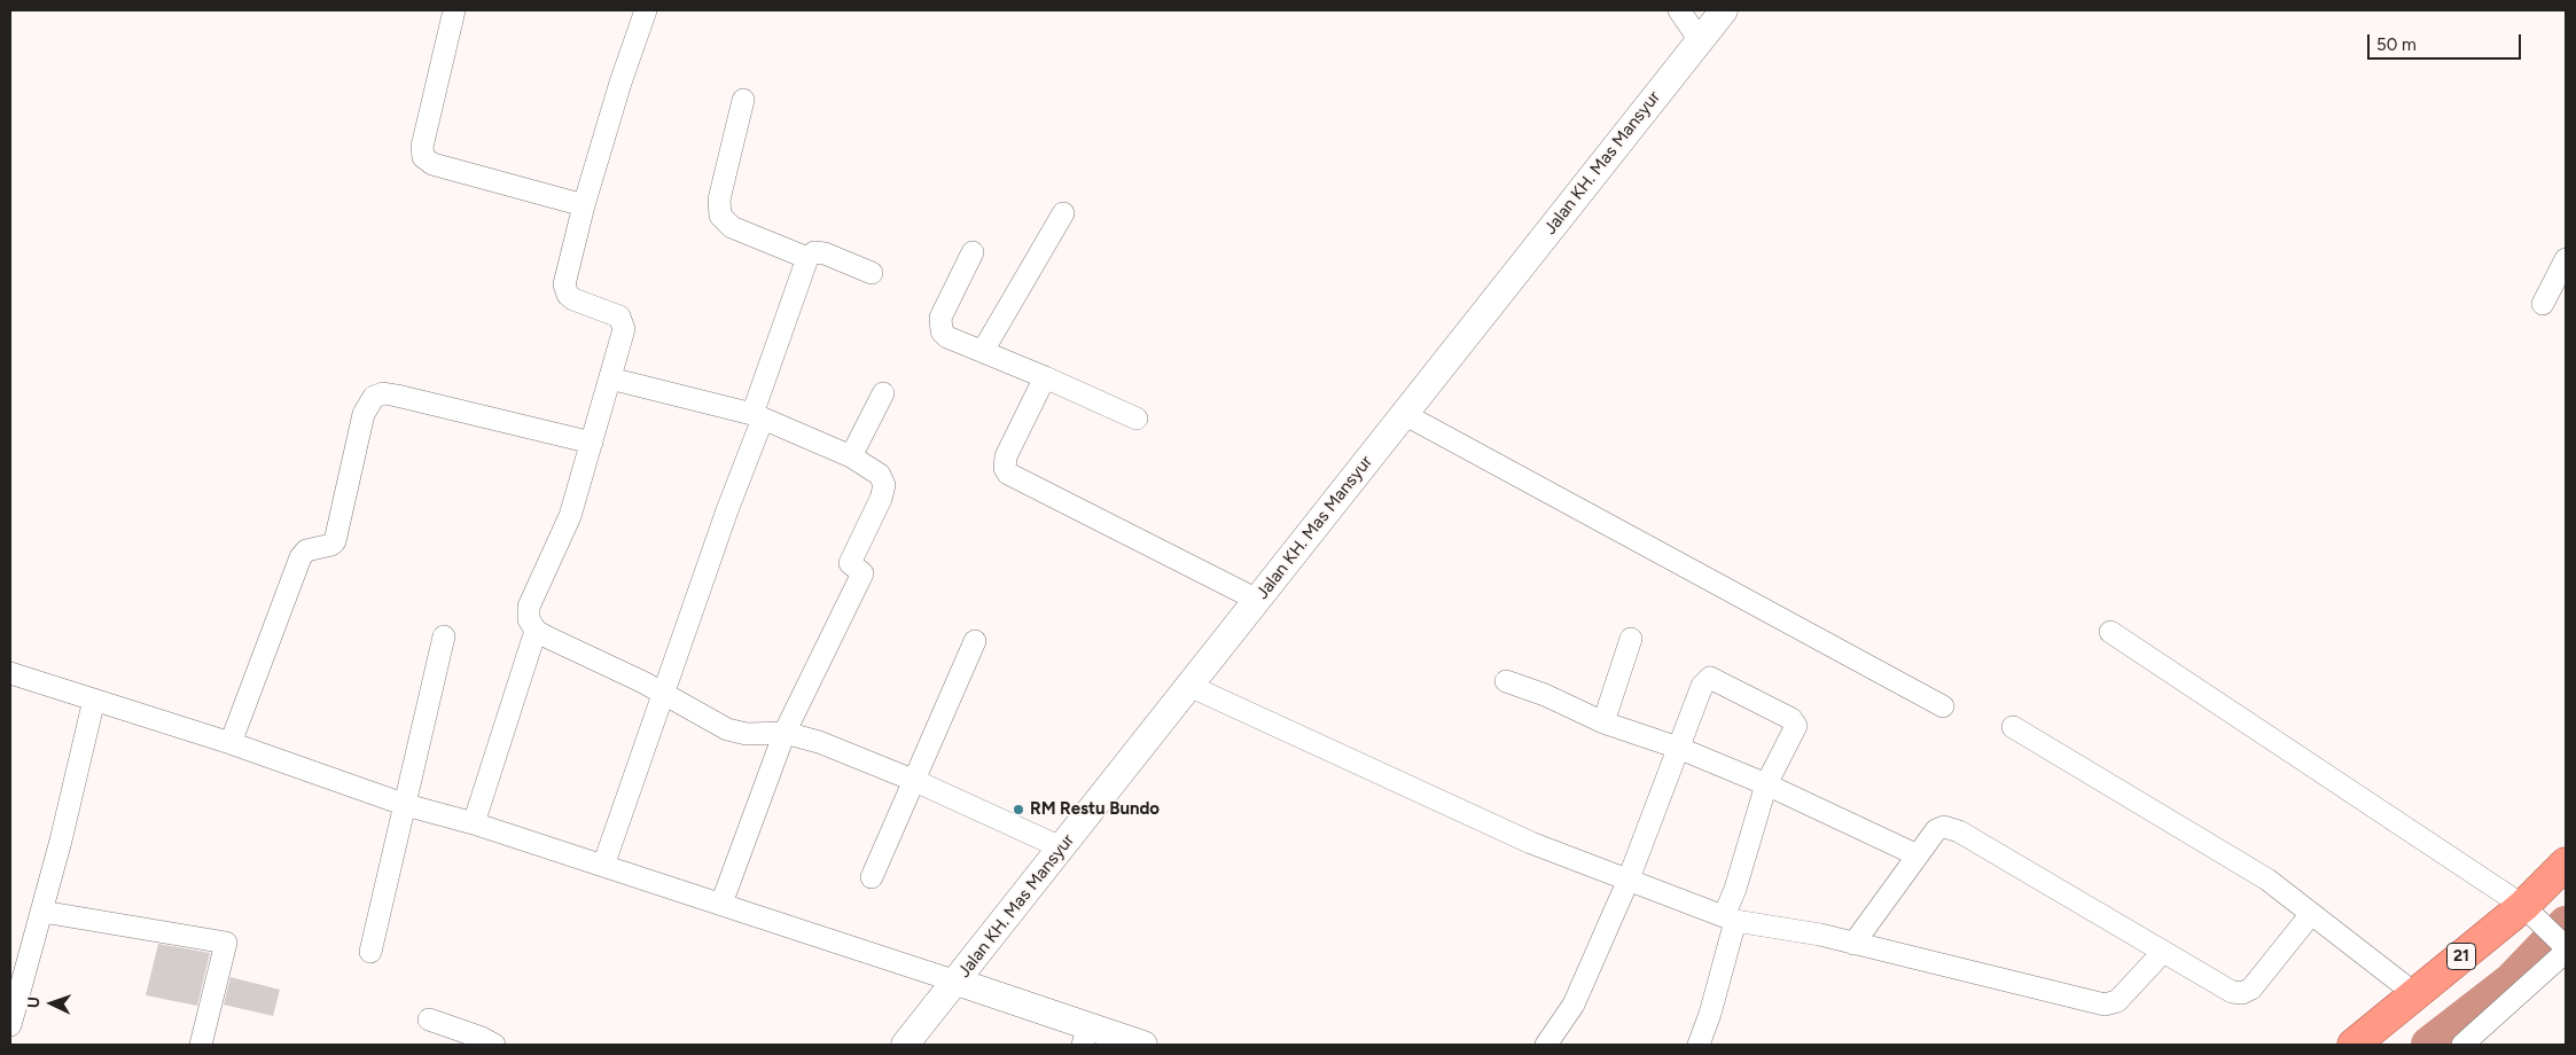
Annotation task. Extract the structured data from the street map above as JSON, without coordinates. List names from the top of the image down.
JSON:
{
  "streets": {
    "highway": ["21"],
    "street": ["Jalan KH. Mas Mansyur"]
  },
  "places": ["RM Restu Bundo"],
  "scale_bar": "50 m",
  "north": "left"
}
